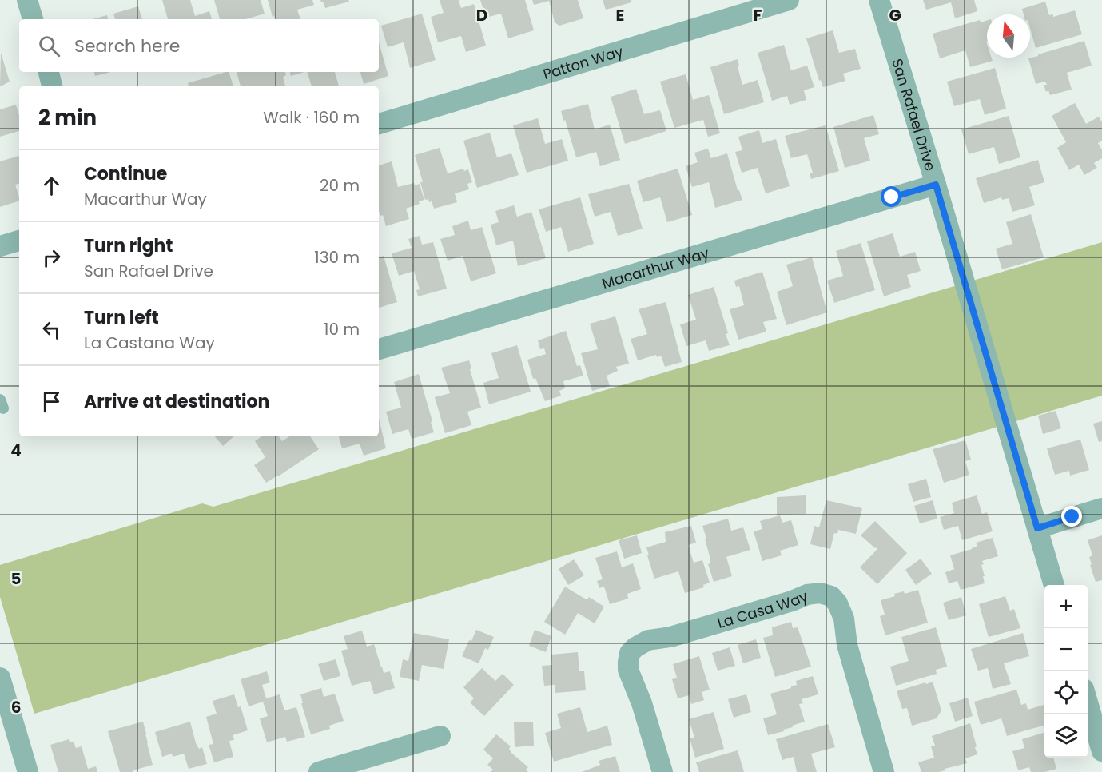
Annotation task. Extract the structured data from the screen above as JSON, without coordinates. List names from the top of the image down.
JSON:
{
  "streets": {
    "street": [
      "Patton Way",
      "San Rafael Drive",
      "Macarthur Way",
      "La Casa Way"
    ]
  },
  "crossings": [
    ["San Rafael Drive", "Macarthur Way"]
  ],
  "north": "top",
  "page": {
    "search": "Search here",
    "heading": ["2 min", "Walk · 160 m"],
    "list": [
      ["Continue", "Macarthur Way", "20 m"],
      ["Turn right", "San Rafael Drive", "130 m"],
      ["Turn left", "La Castana Way", "10 m"],
      "Arrive at destination"
    ],
    "map_buttons": ["+", "−"]
  },
  "grid": {
    "columns": [
      "D",
      "E",
      "F",
      "G"
    ],
    "rows": ["4", "5", "6"]
  }
}
